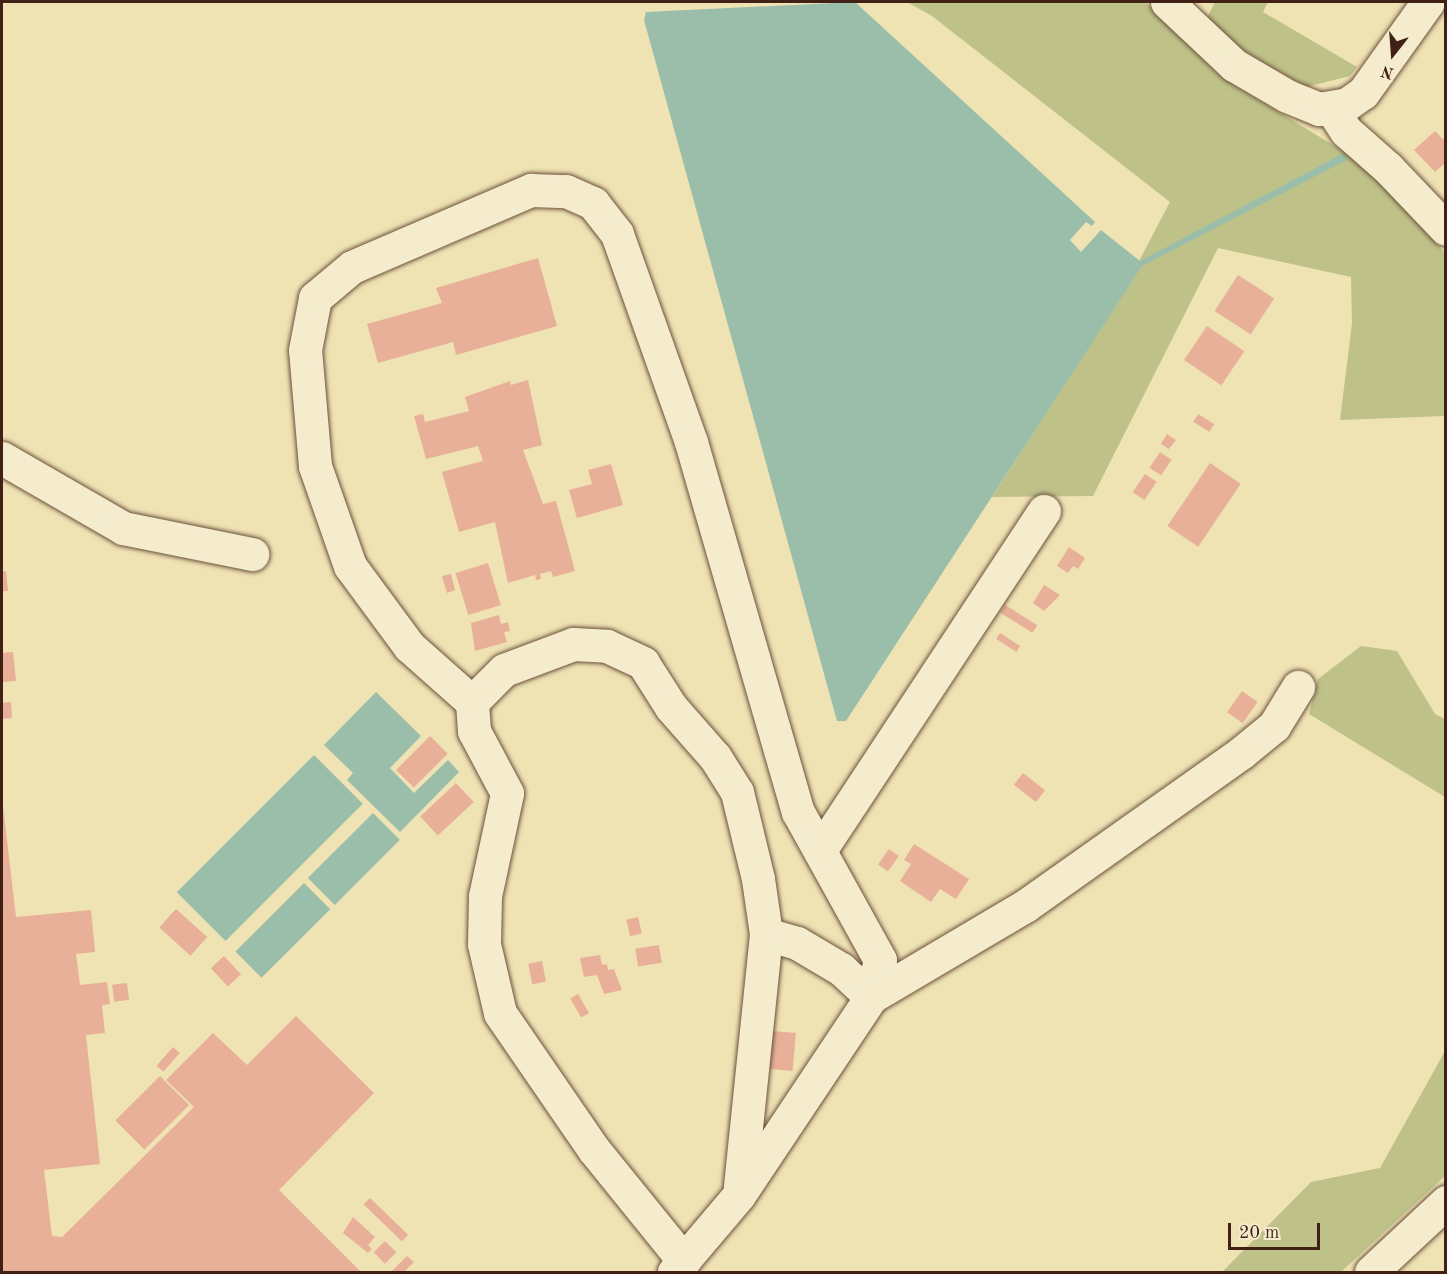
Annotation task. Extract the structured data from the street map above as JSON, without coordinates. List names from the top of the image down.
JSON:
{
  "scale_bar": "20 m",
  "north": "bottom"
}
